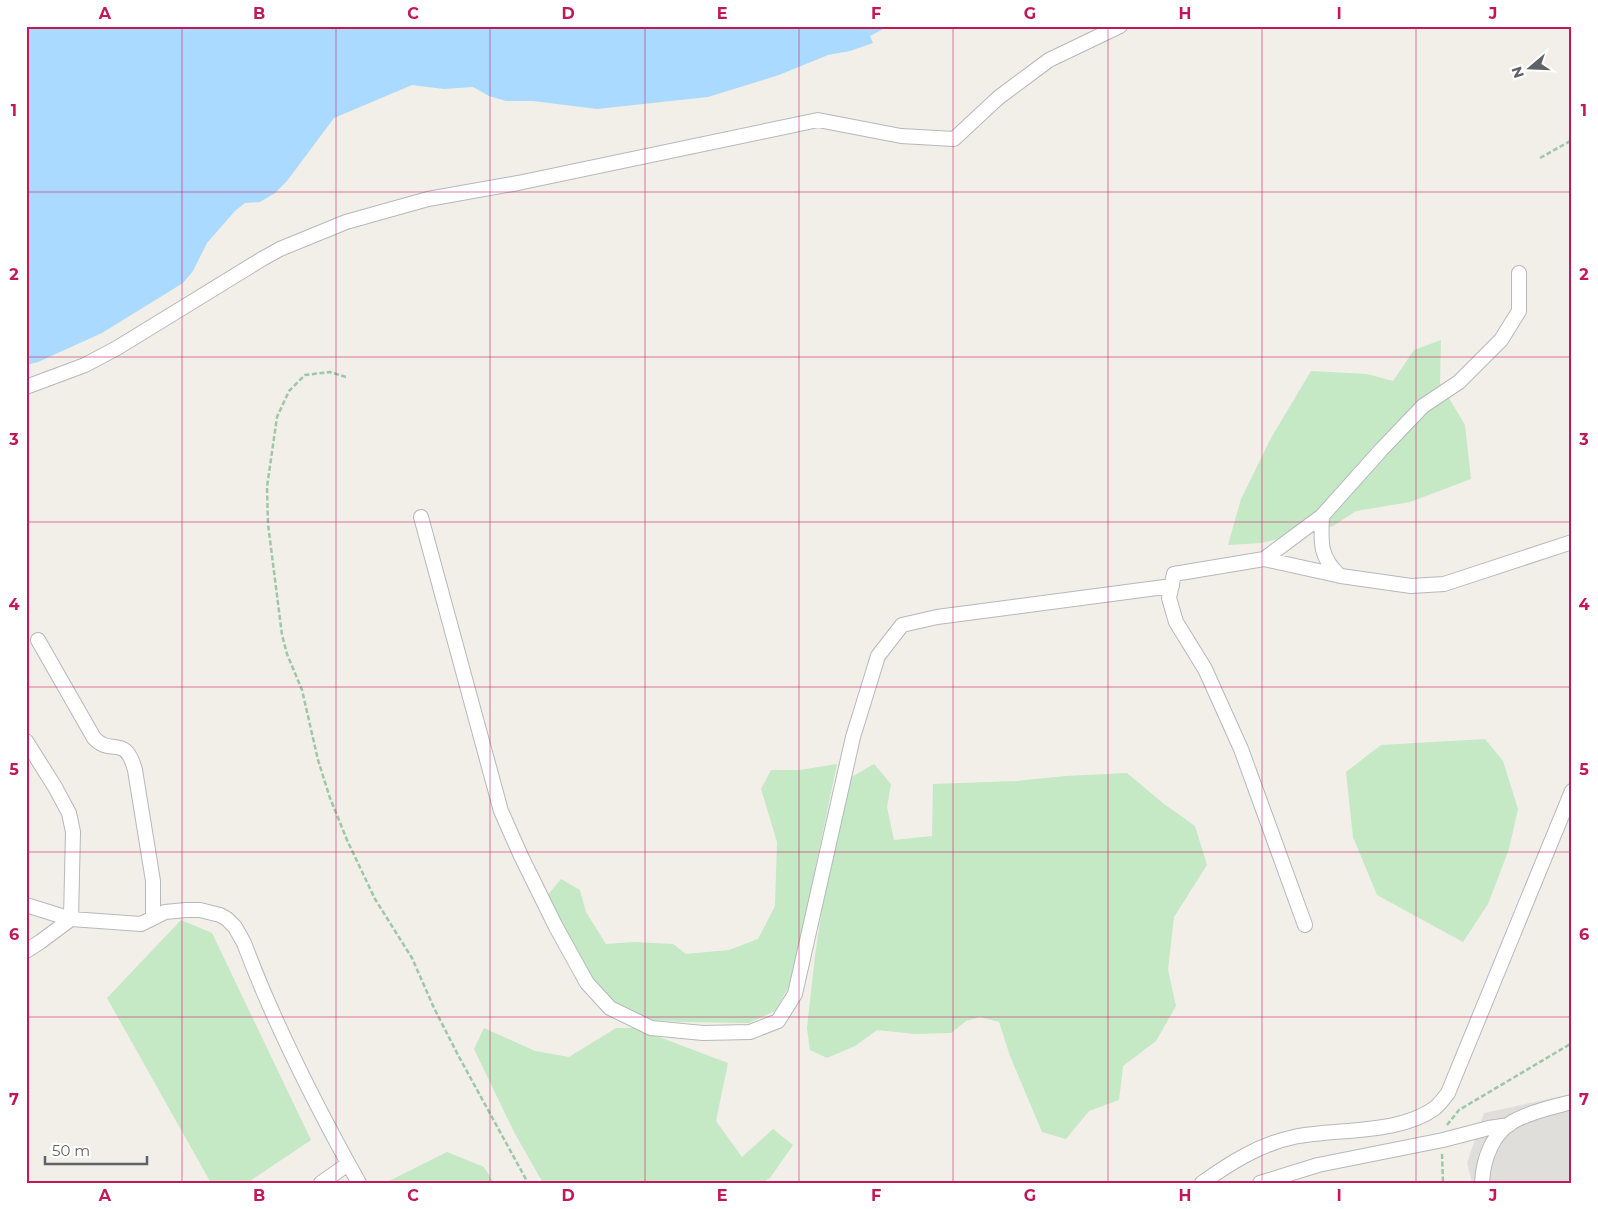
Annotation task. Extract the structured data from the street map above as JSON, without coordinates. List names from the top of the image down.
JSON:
{
  "scale_bar": "50 m",
  "north": "left",
  "grid": {
    "columns": [
      "A",
      "B",
      "C",
      "D",
      "E",
      "F",
      "G",
      "H",
      "I",
      "J"
    ],
    "rows": [
      "1",
      "2",
      "3",
      "4",
      "5",
      "6",
      "7"
    ]
  }
}
